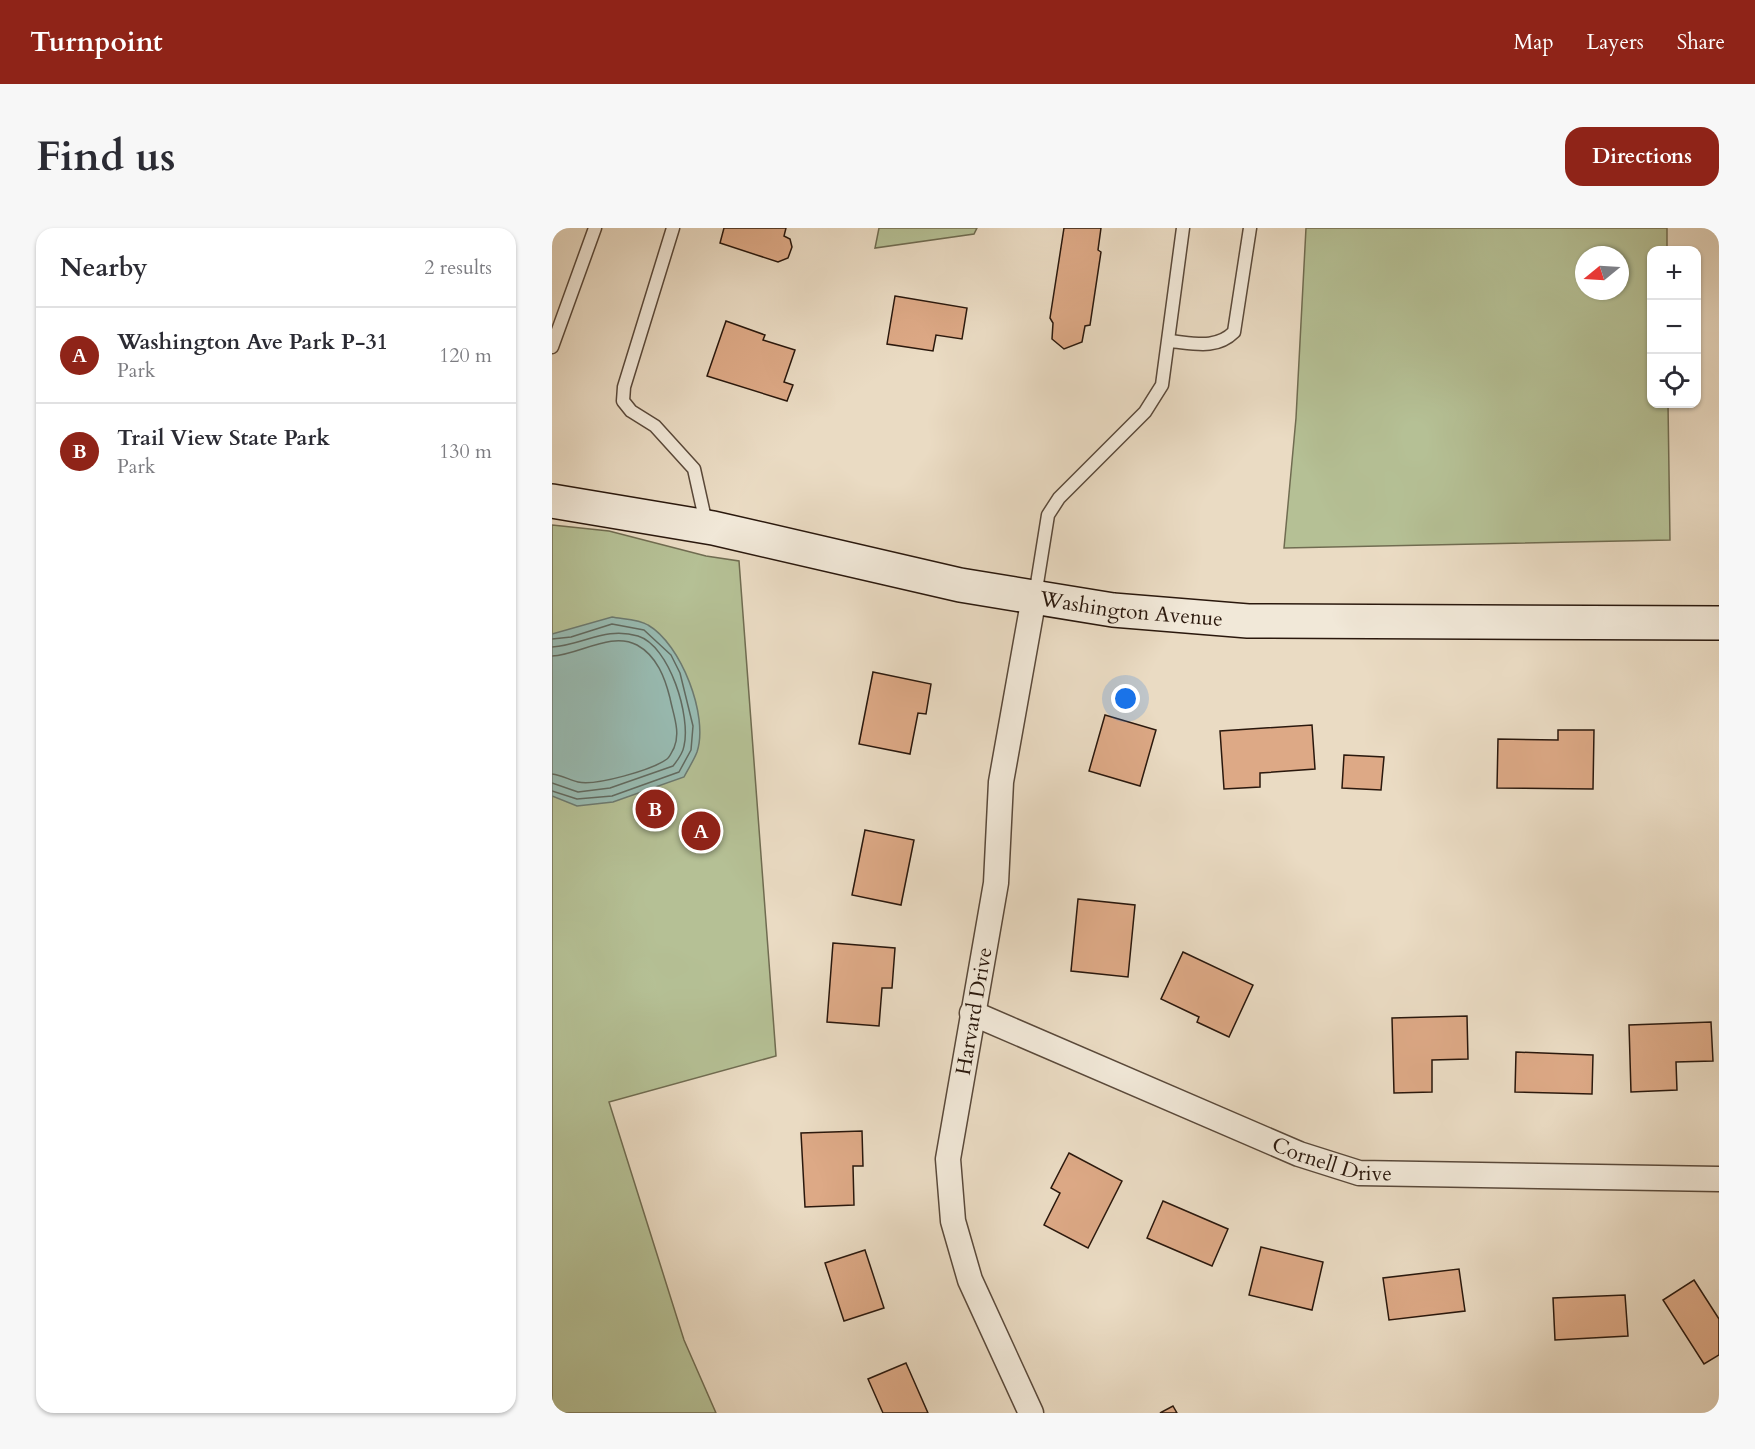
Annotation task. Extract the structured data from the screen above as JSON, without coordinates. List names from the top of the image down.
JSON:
{
  "streets": {
    "main road": ["Washington Avenue"],
    "street": ["Harvard Drive", "Cornell Drive"]
  },
  "crossings": [
    ["Washington Avenue", "Harvard Drive"],
    ["Harvard Drive", "Cornell Drive"]
  ],
  "north": "left",
  "page": {
    "header": "Turnpoint",
    "nav": ["Map", "Layers", "Share"],
    "buttons": "Directions",
    "title": "Find us",
    "heading": ["Nearby", "2 results"],
    "map_buttons": ["+", "−"],
    "list": [
      {
        "mark": "A",
        "name": "Washington Ave Park P-31",
        "note": "Park",
        "value": "120 m"
      },
      {
        "mark": "B",
        "name": "Trail View State Park",
        "note": "Park",
        "value": "130 m"
      }
    ],
    "pins": ["B", "A"]
  }
}
